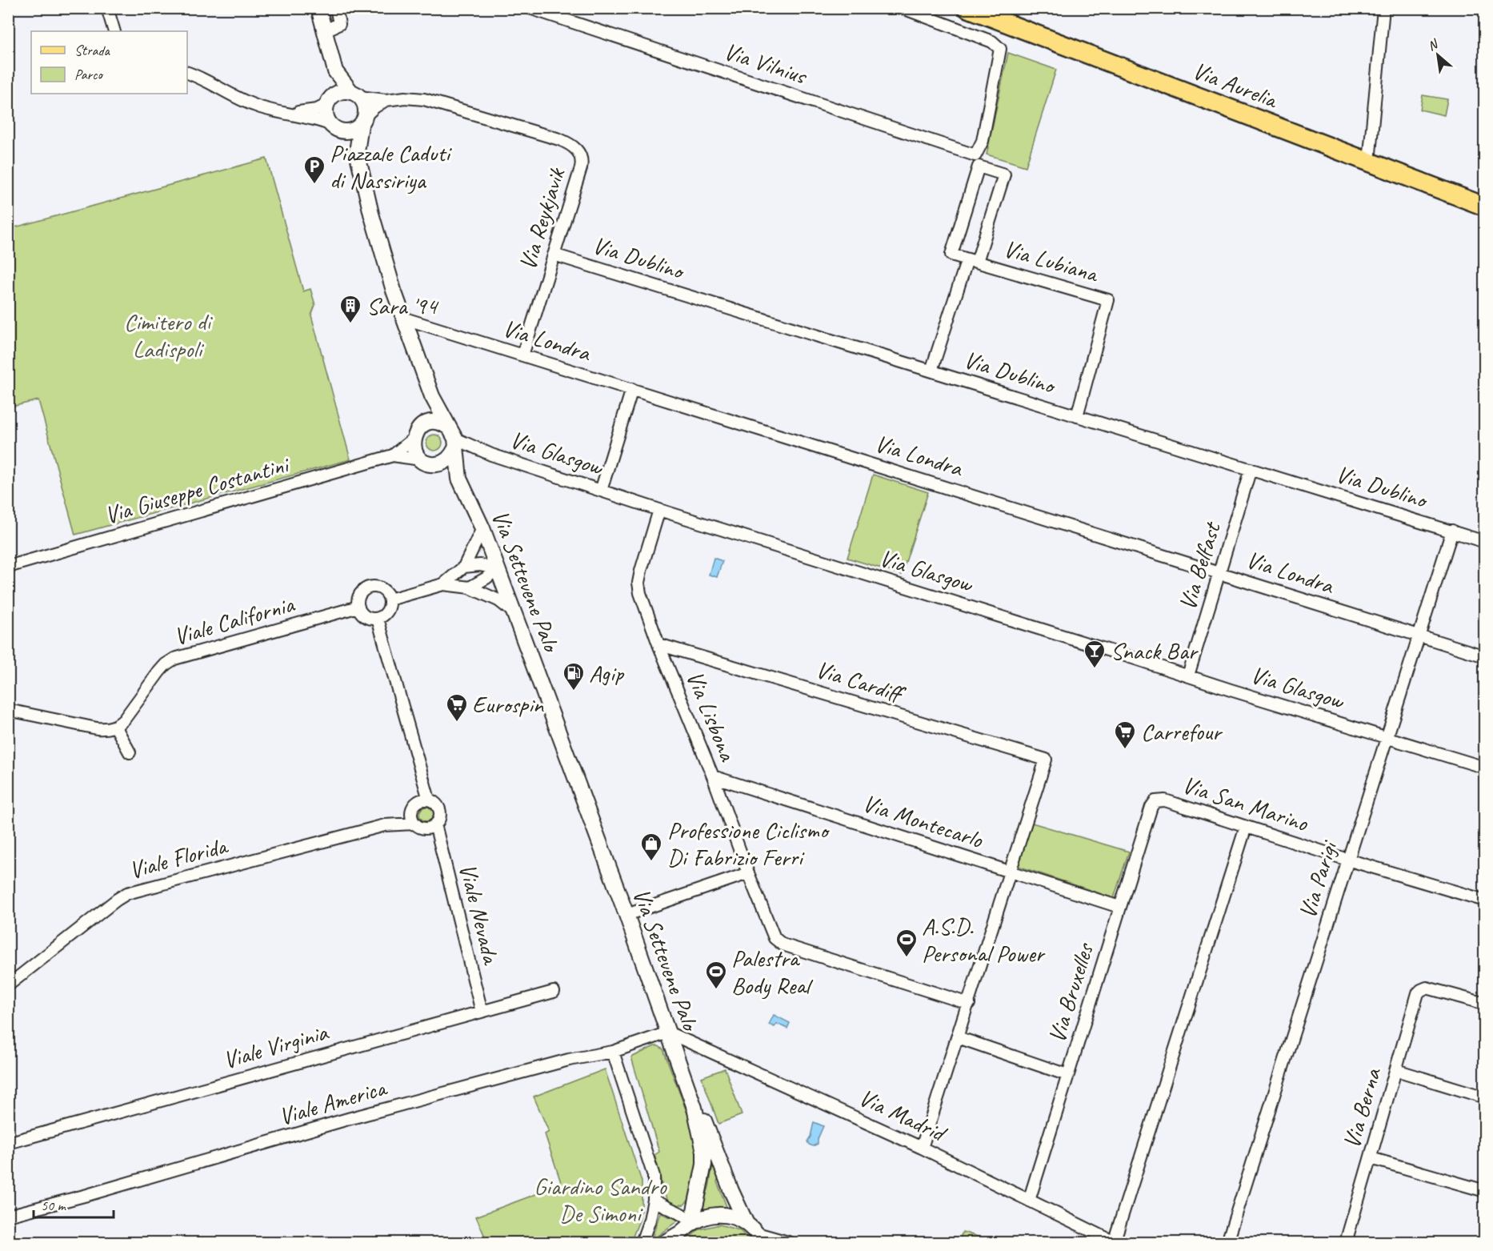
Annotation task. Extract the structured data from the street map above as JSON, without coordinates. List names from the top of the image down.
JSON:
{
  "streets": {
    "main road": ["Via Aurelia"],
    "street": [
      "Via Vilnius",
      "Via Reykjavik",
      "Via Dublino",
      "Via Lubiana",
      "Via Londra",
      "Via Glasgow",
      "Via Giuseppe Costantini",
      "Via Belfast",
      "Via Settevene Palo",
      "Viale California",
      "Via Cardiff",
      "Via Lisbona",
      "Via San Marino",
      "Via Montecarlo",
      "Viale Florida",
      "Via Parigi",
      "Viale Nevada",
      "Via Bruxelles",
      "Viale Virginia",
      "Viale America",
      "Via Berna",
      "Via Madrid"
    ]
  },
  "crossings": [
    ["Via Reykjavik", "Via Dublino"],
    ["Via Reykjavik", "Via Londra"],
    ["Via Reykjavik", "Via Settevene Palo"],
    ["Via Dublino", "Via Lubiana"],
    ["Via Dublino", "Via Belfast"],
    ["Via Dublino", "Via Parigi"],
    ["Via Londra", "Via Belfast"],
    ["Via Londra", "Via Settevene Palo"],
    ["Via Londra", "Via Parigi"],
    ["Via Glasgow", "Via Belfast"],
    ["Via Glasgow", "Via Settevene Palo"],
    ["Via Glasgow", "Via Lisbona"],
    ["Via Glasgow", "Via Parigi"],
    ["Via Settevene Palo", "Viale America"],
    ["Via Settevene Palo", "Via Madrid"],
    ["Via Cardiff", "Via Lisbona"],
    ["Via Cardiff", "Via Montecarlo"],
    ["Via Lisbona", "Via Montecarlo"],
    ["Via San Marino", "Via Parigi"],
    ["Via San Marino", "Via Bruxelles"],
    ["Via Montecarlo", "Via Bruxelles"],
    ["Viale Florida", "Viale Nevada"],
    ["Viale Nevada", "Viale Virginia"],
    ["Via Bruxelles", "Via Madrid"],
    ["Viale America", "Via Madrid"]
  ],
  "parks": ["Cimitero di Ladispoli", "Giardino Sandro De Simoni"],
  "places": {
    "parking": ["Piazzale Caduti di Nassiriya"],
    "building": ["Sara '94"],
    "bar": ["Snack Bar"],
    "fuel station": ["Agip"],
    "supermarket": ["Eurospin", "Carrefour"],
    "shop": ["Professione Ciclismo Di Fabrizio Ferri"],
    "sports": ["A.S.D. Personal Power", "Palestra Body Real"]
  },
  "legend": ["Strada", "Parco"],
  "scale_bar": "50 m",
  "north": "top left"
}
